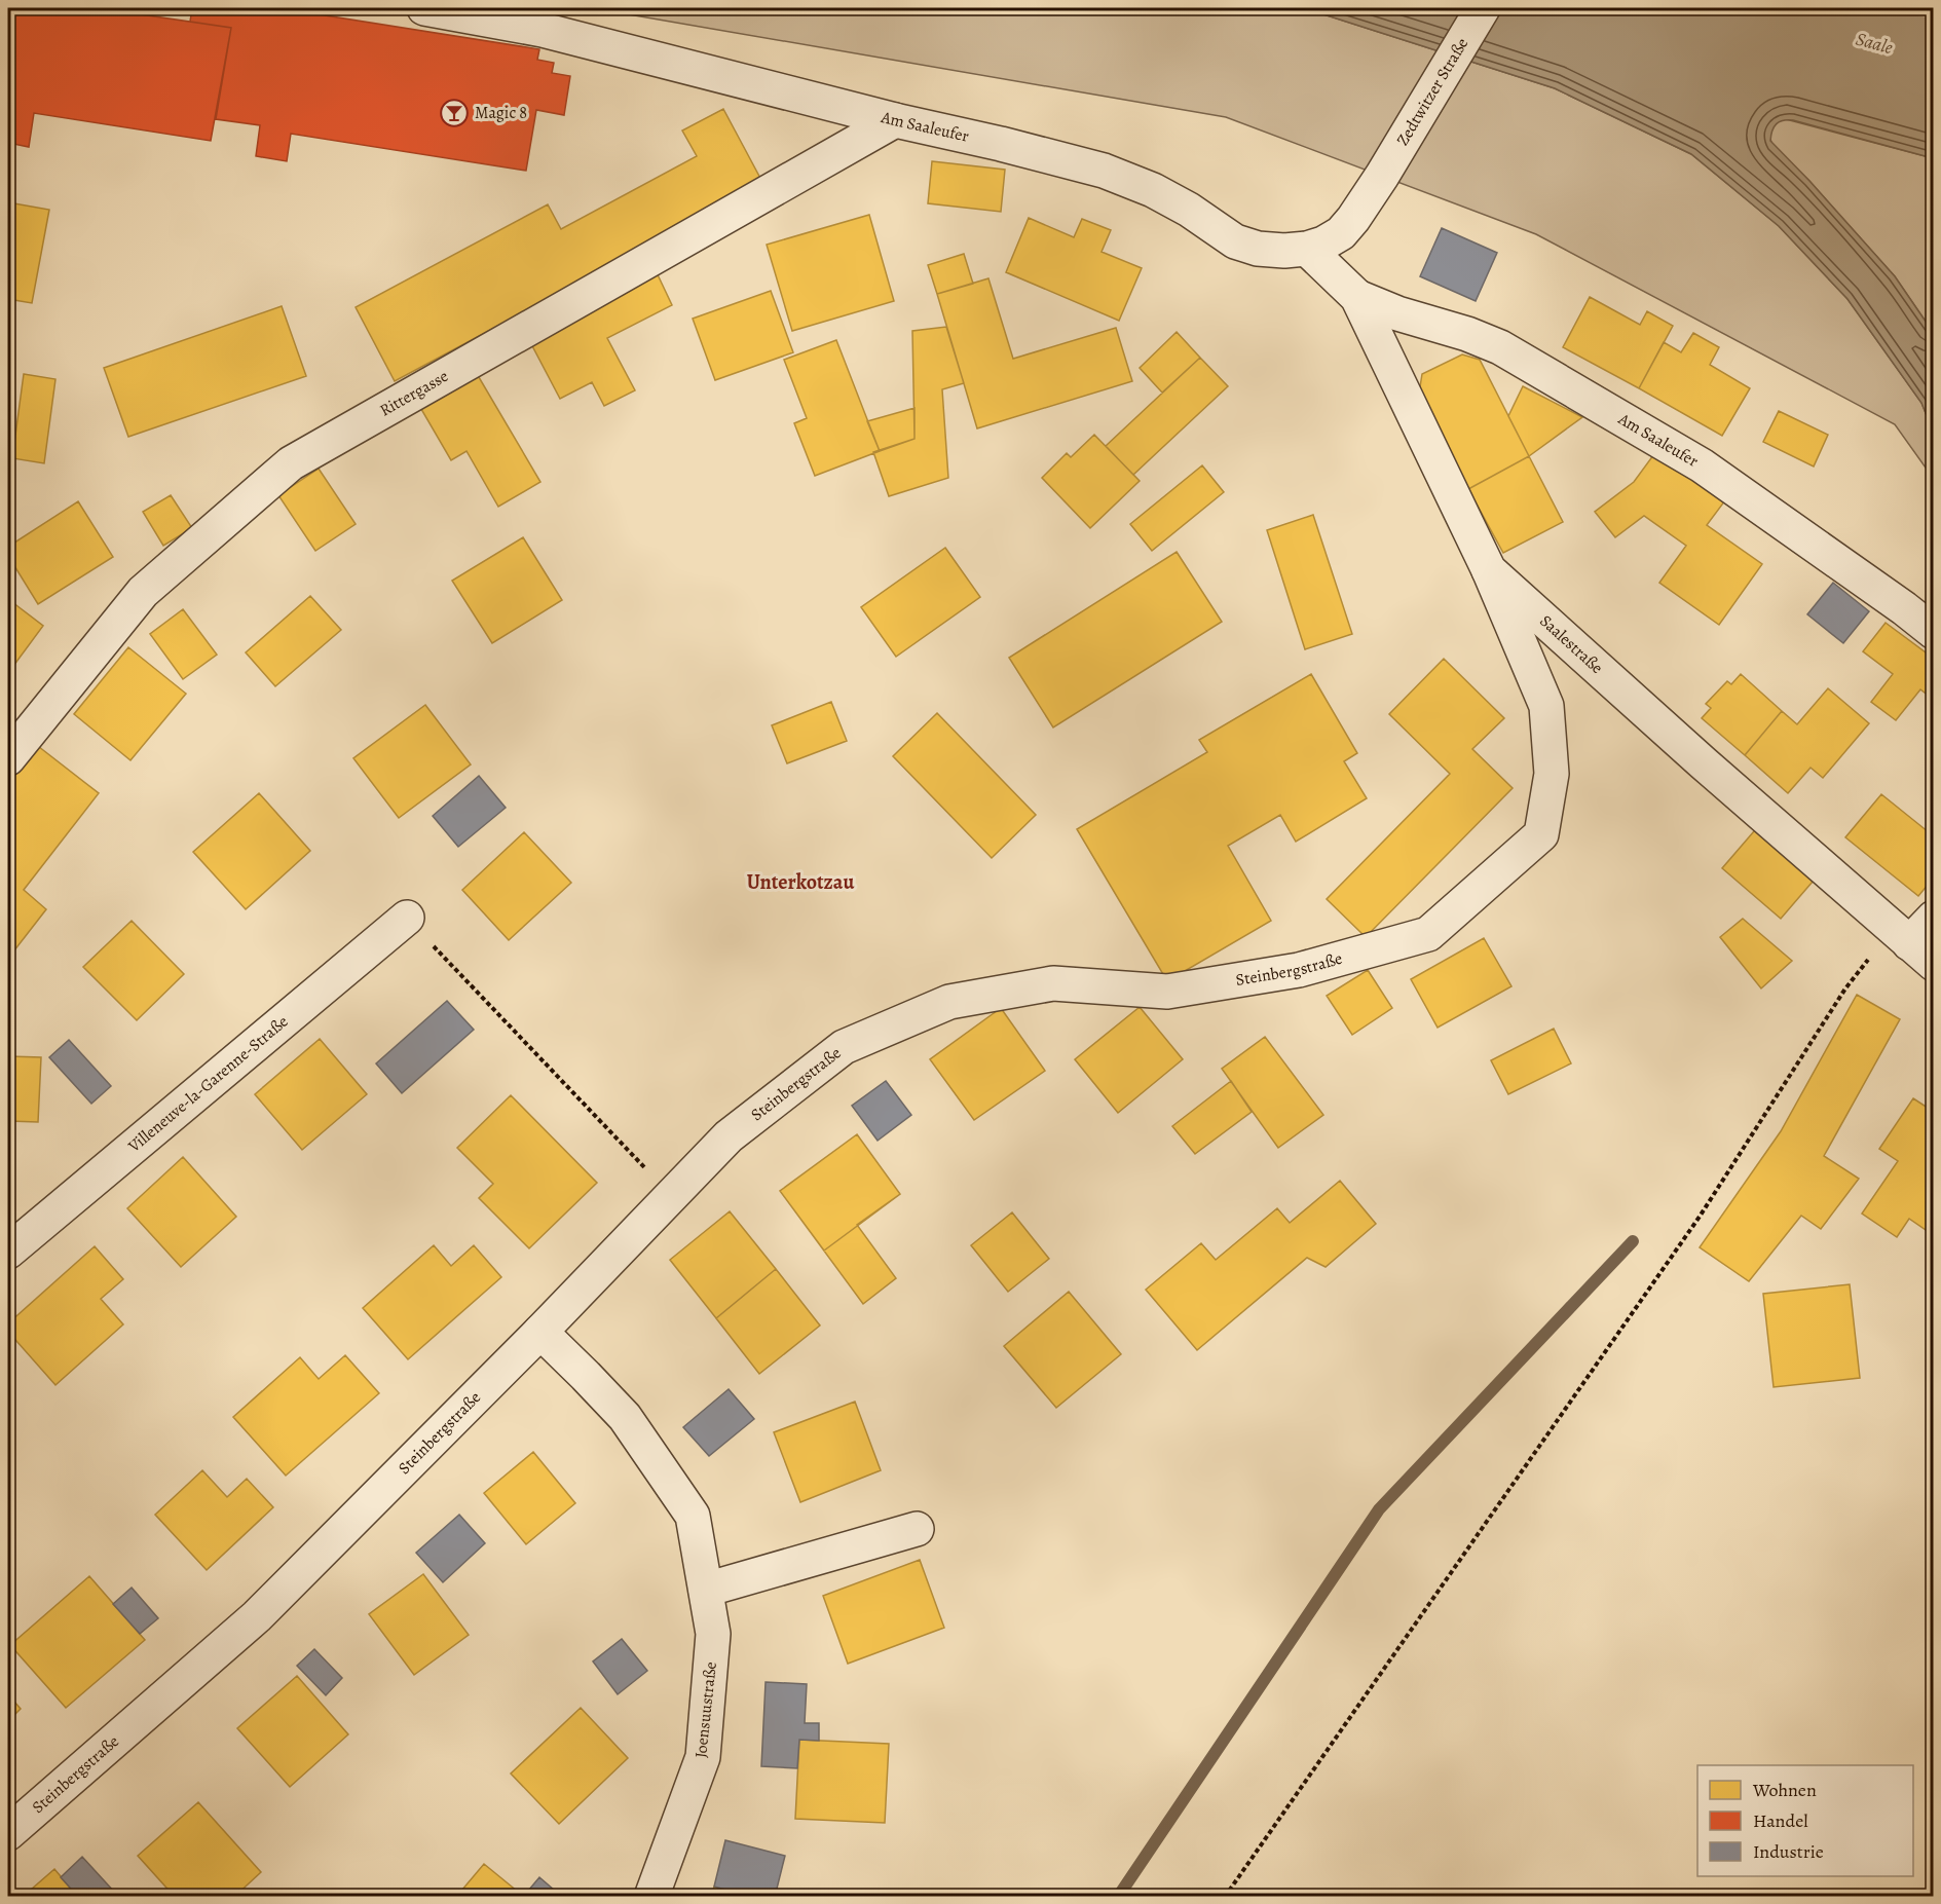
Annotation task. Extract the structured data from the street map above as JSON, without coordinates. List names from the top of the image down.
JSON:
{
  "streets": {
    "street": [
      "Zedtwitzer Straße",
      "Am Saaleufer",
      "Rittergasse",
      "Saalestraße",
      "Steinbergstraße",
      "Villeneuve-la-Garenne-Straße",
      "Joensuustraße"
    ]
  },
  "crossings": [
    ["Zedtwitzer Straße", "Am Saaleufer"],
    ["Am Saaleufer", "Rittergasse"],
    ["Am Saaleufer", "Saalestraße"],
    ["Saalestraße", "Steinbergstraße"],
    ["Steinbergstraße", "Joensuustraße"]
  ],
  "districts": ["Unterkotzau"],
  "water": ["Saale"],
  "places": {
    "bar": ["Magic 8"]
  },
  "legend": ["Wohnen", "Handel", "Industrie"]
}
